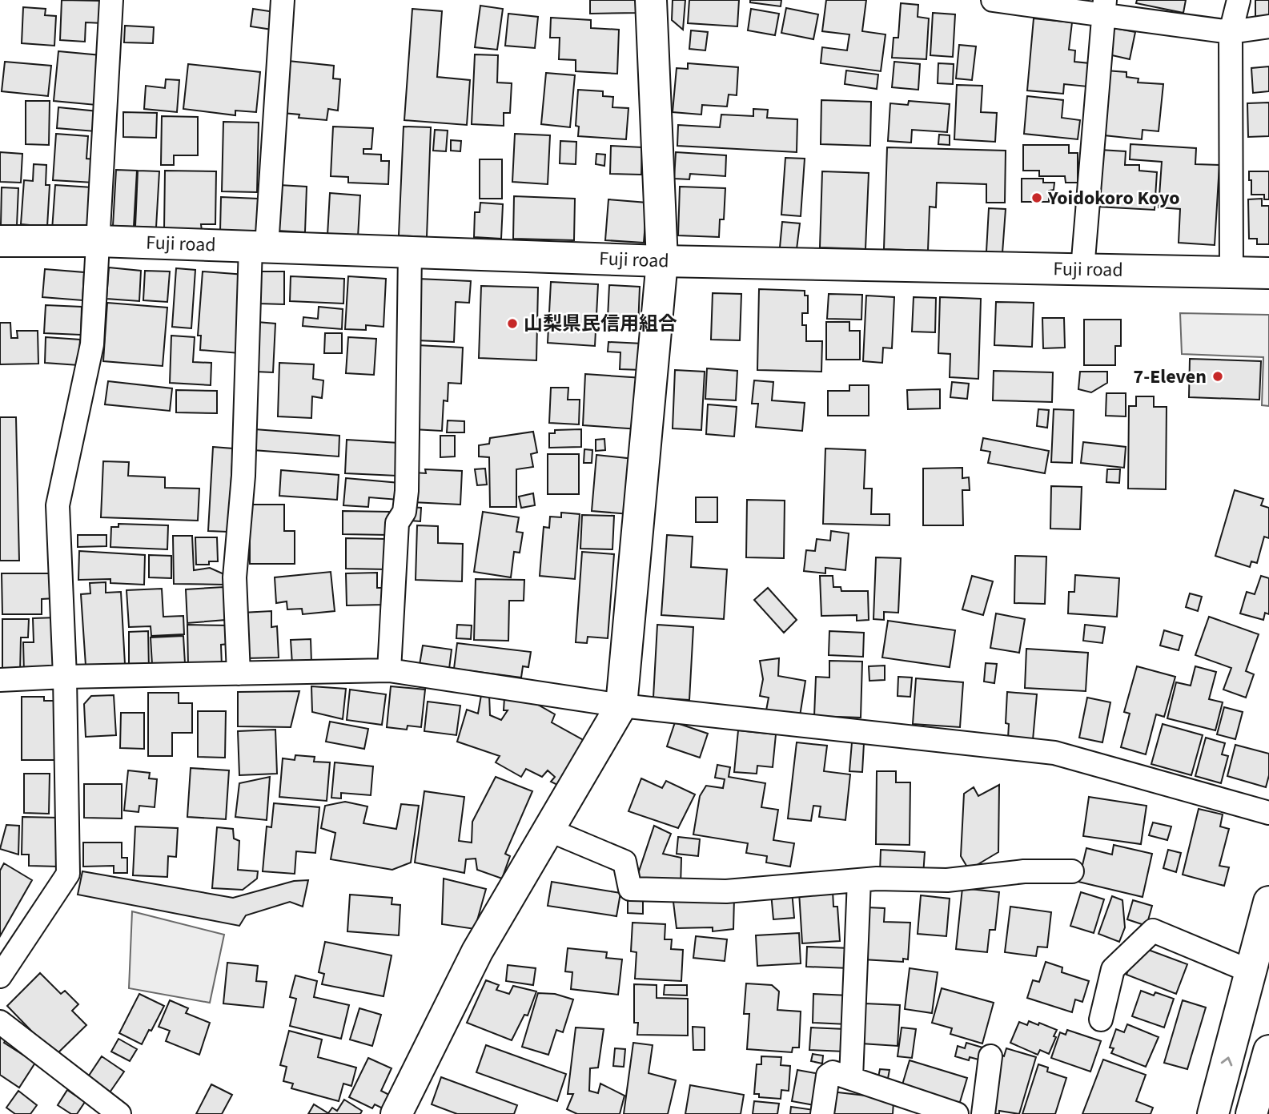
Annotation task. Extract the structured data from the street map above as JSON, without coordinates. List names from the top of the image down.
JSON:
{
  "streets": {
    "main road": ["Fuji road"]
  },
  "places": ["Yoidokoro Koyo", "山梨県民信用組合", "7-Eleven"]
}
